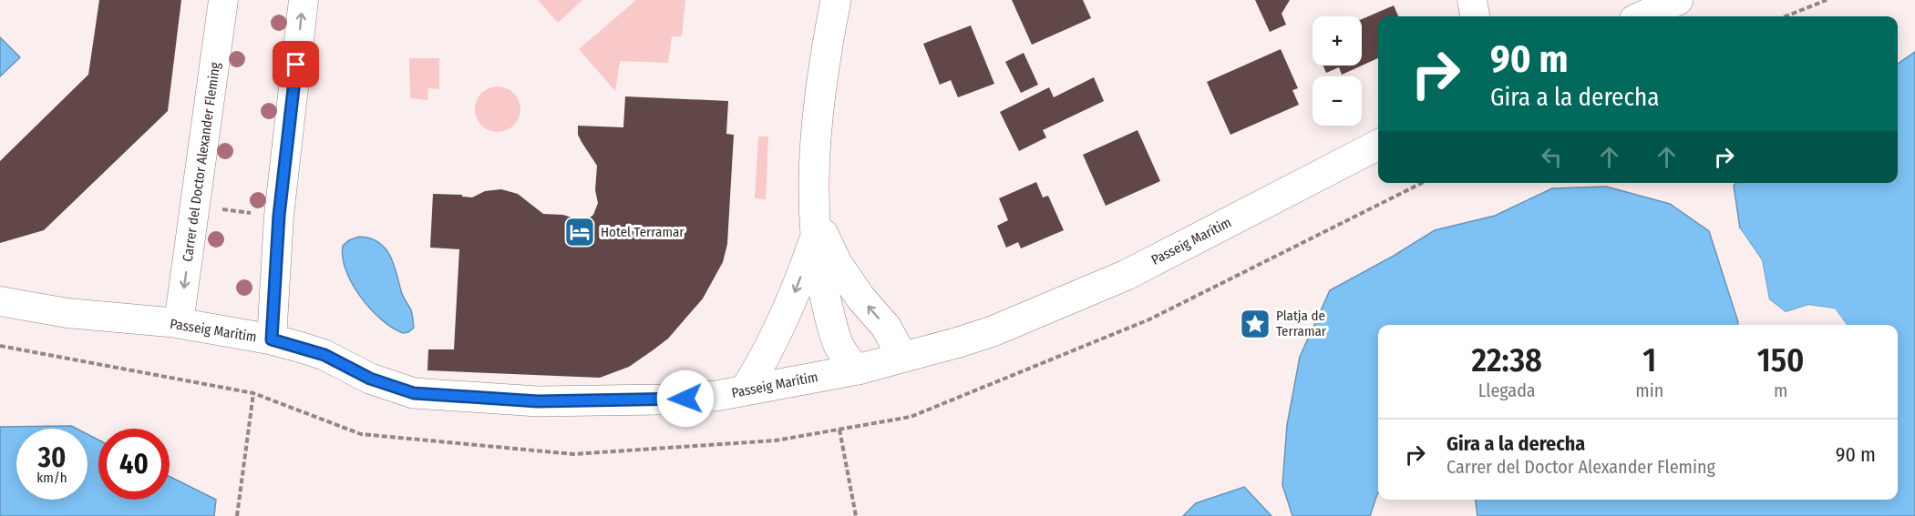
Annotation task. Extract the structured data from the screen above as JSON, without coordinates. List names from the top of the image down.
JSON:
{
  "streets": {
    "street": ["Carrer del Doctor Alexander Fleming", "Passeig Marítim"]
  },
  "crossings": [
    ["Carrer del Doctor Alexander Fleming", "Passeig Marítim"]
  ],
  "places": {
    "hotel": ["Hotel Terramar"],
    "place": ["Platja de Terramar"]
  },
  "page": {
    "map_buttons": ["+", "−"],
    "turn": ["90 m", "Gira a la derecha"],
    "eta": [
      "22:38",
      "Llegada",
      "1",
      "min",
      "150",
      "m"
    ],
    "list": [
      {
        "name": "Gira a la derecha",
        "note": "Carrer del Doctor Alexander Fleming",
        "value": "90 m"
      }
    ],
    "speed": "30 km/h",
    "limit": "40"
  }
}
